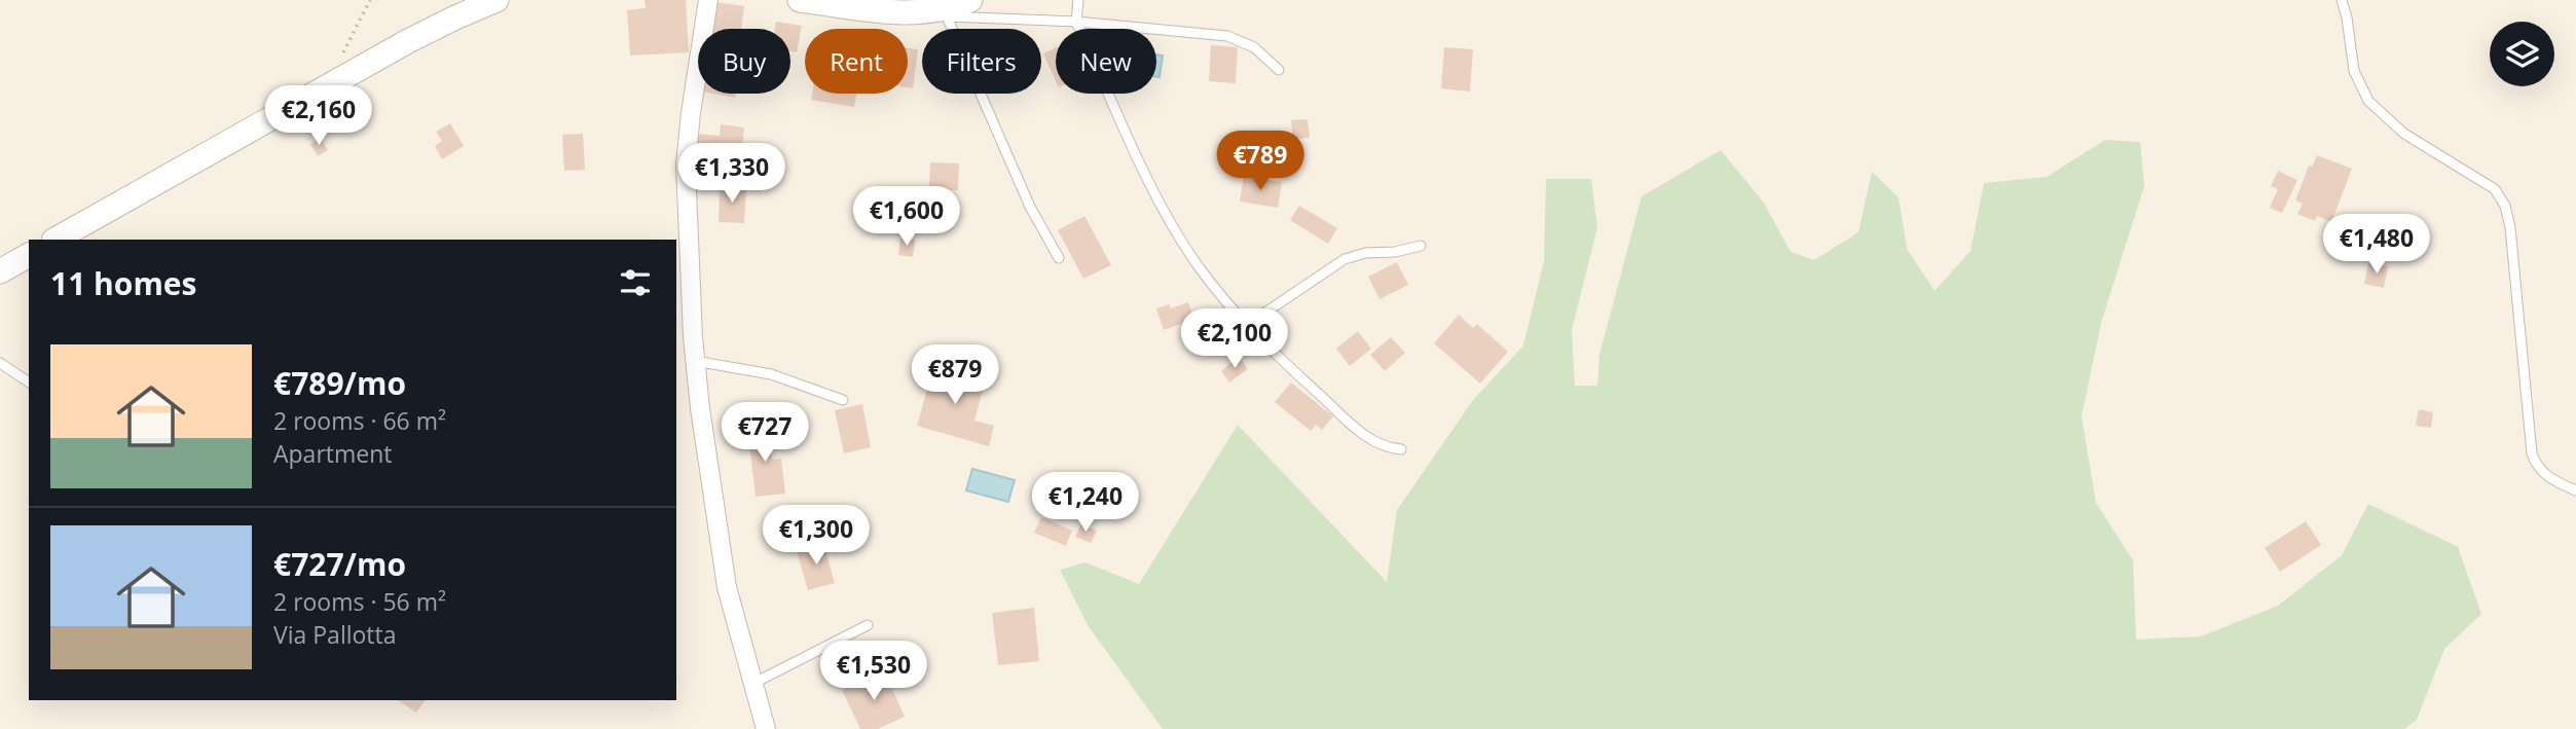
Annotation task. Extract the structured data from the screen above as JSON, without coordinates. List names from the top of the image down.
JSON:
{
  "page": {
    "chip": [
      "Buy",
      "Rent",
      "Filters",
      "New"
    ],
    "price": [
      "€2,160",
      "€789",
      "€1,330",
      "€1,600",
      "€1,480",
      "€2,100",
      "€879",
      "€727",
      "€1,240",
      "€1,300",
      "€1,530"
    ],
    "heading": "11 homes",
    "list": [
      {
        "name": "€789/mo",
        "note": "2 rooms · 66 m² · Apartment"
      },
      {
        "name": "€727/mo",
        "note": "2 rooms · 56 m² · Via Pallotta"
      }
    ]
  }
}
